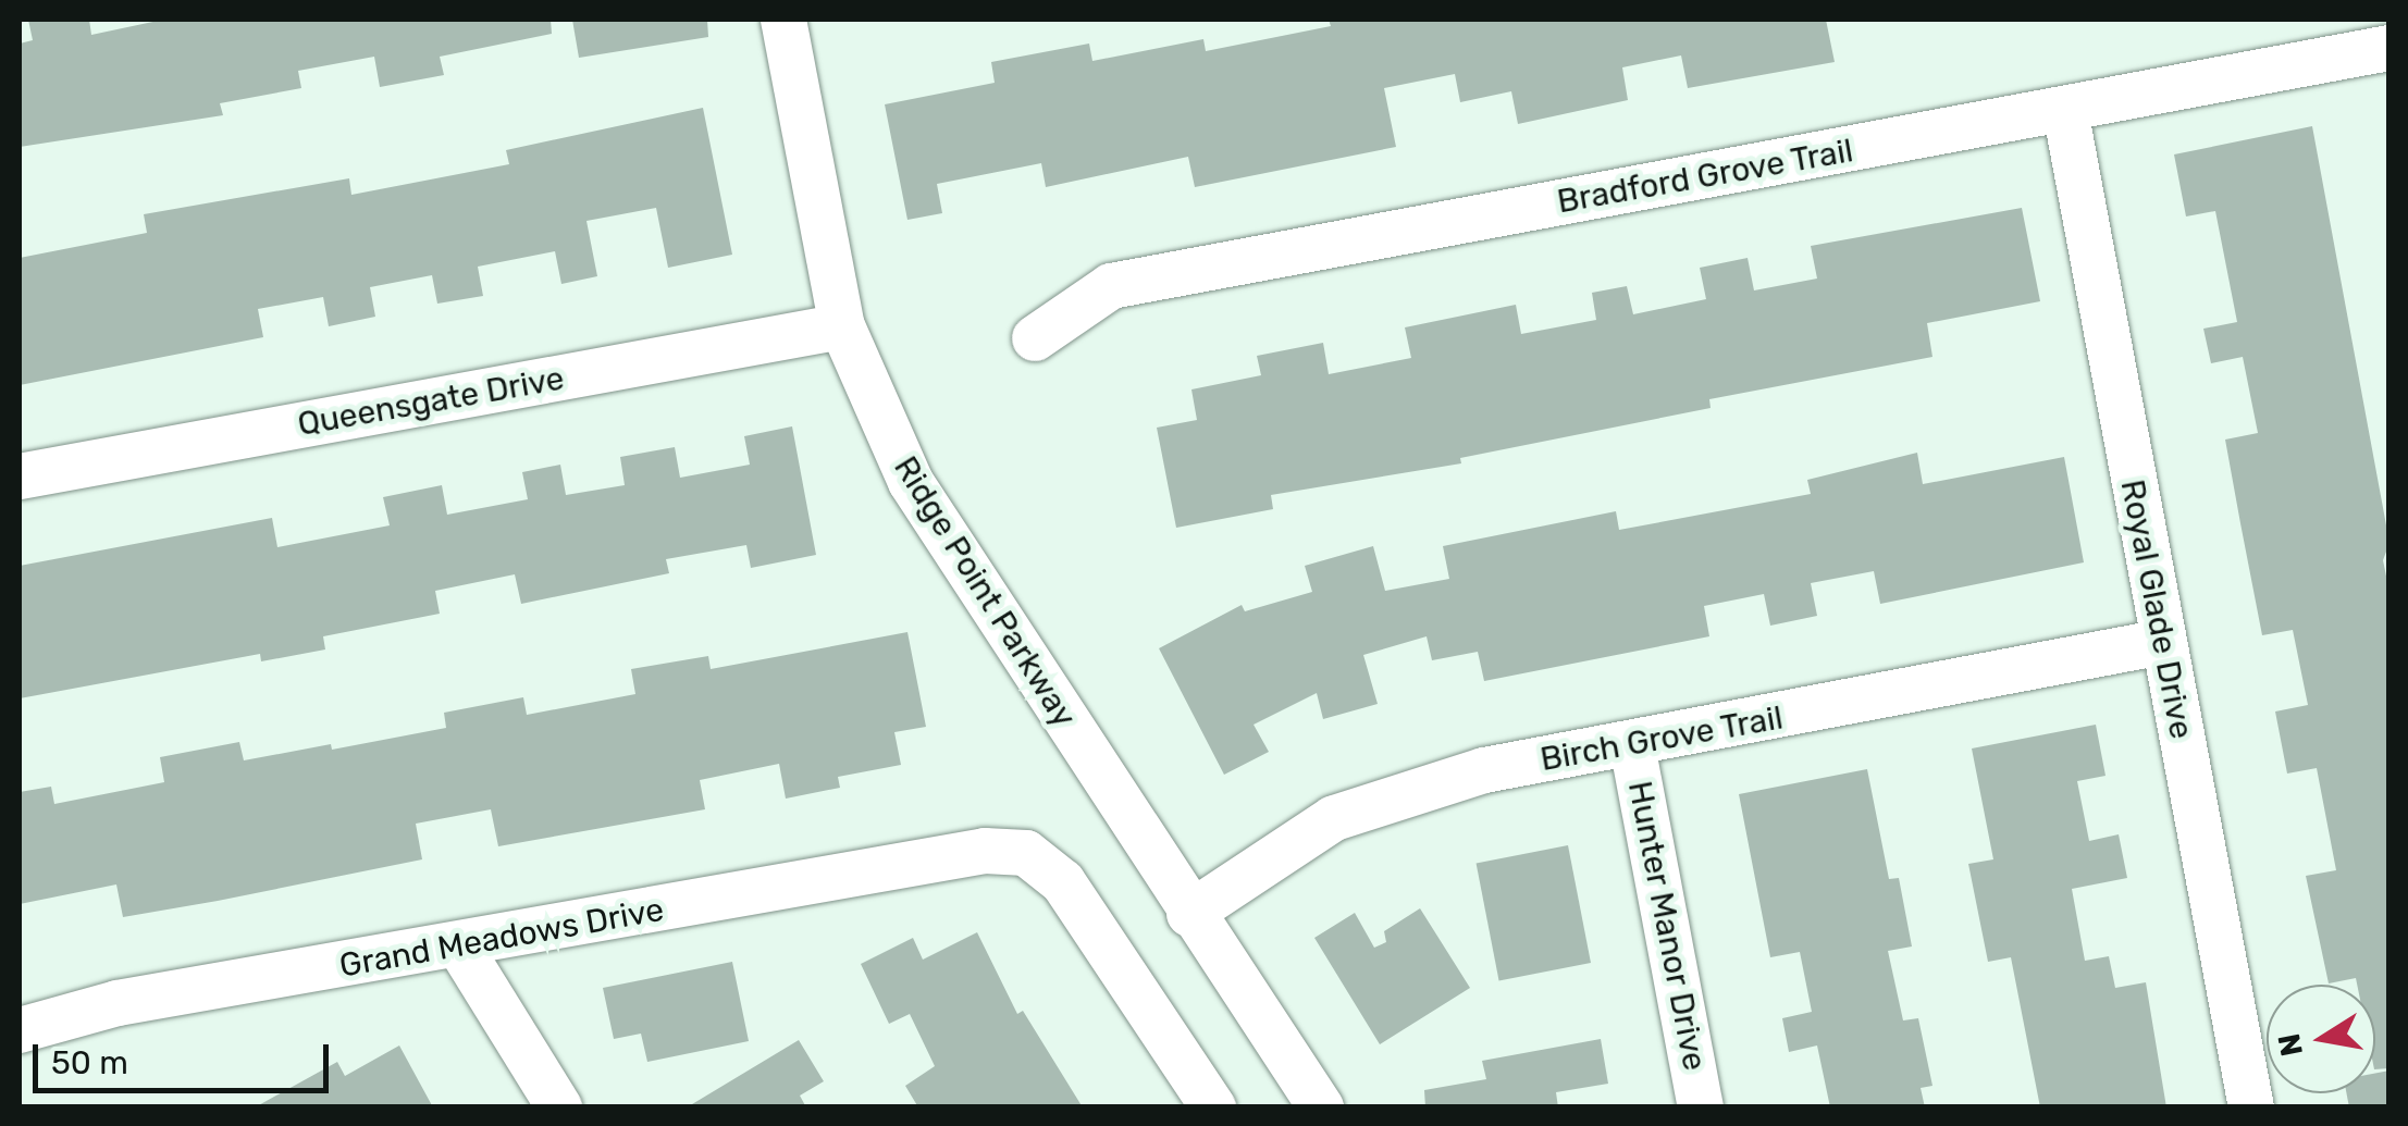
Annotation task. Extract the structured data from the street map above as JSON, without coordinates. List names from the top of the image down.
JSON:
{
  "streets": {
    "street": [
      "Bradford Grove Trail",
      "Queensgate Drive",
      "Ridge Point Parkway",
      "Royal Glade Drive",
      "Birch Grove Trail",
      "Hunter Manor Drive",
      "Grand Meadows Drive"
    ]
  },
  "crossings": [
    ["Bradford Grove Trail", "Royal Glade Drive"],
    ["Queensgate Drive", "Ridge Point Parkway"],
    ["Ridge Point Parkway", "Birch Grove Trail"],
    ["Royal Glade Drive", "Birch Grove Trail"],
    ["Birch Grove Trail", "Hunter Manor Drive"]
  ],
  "scale_bar": "50 m",
  "north": "left"
}
